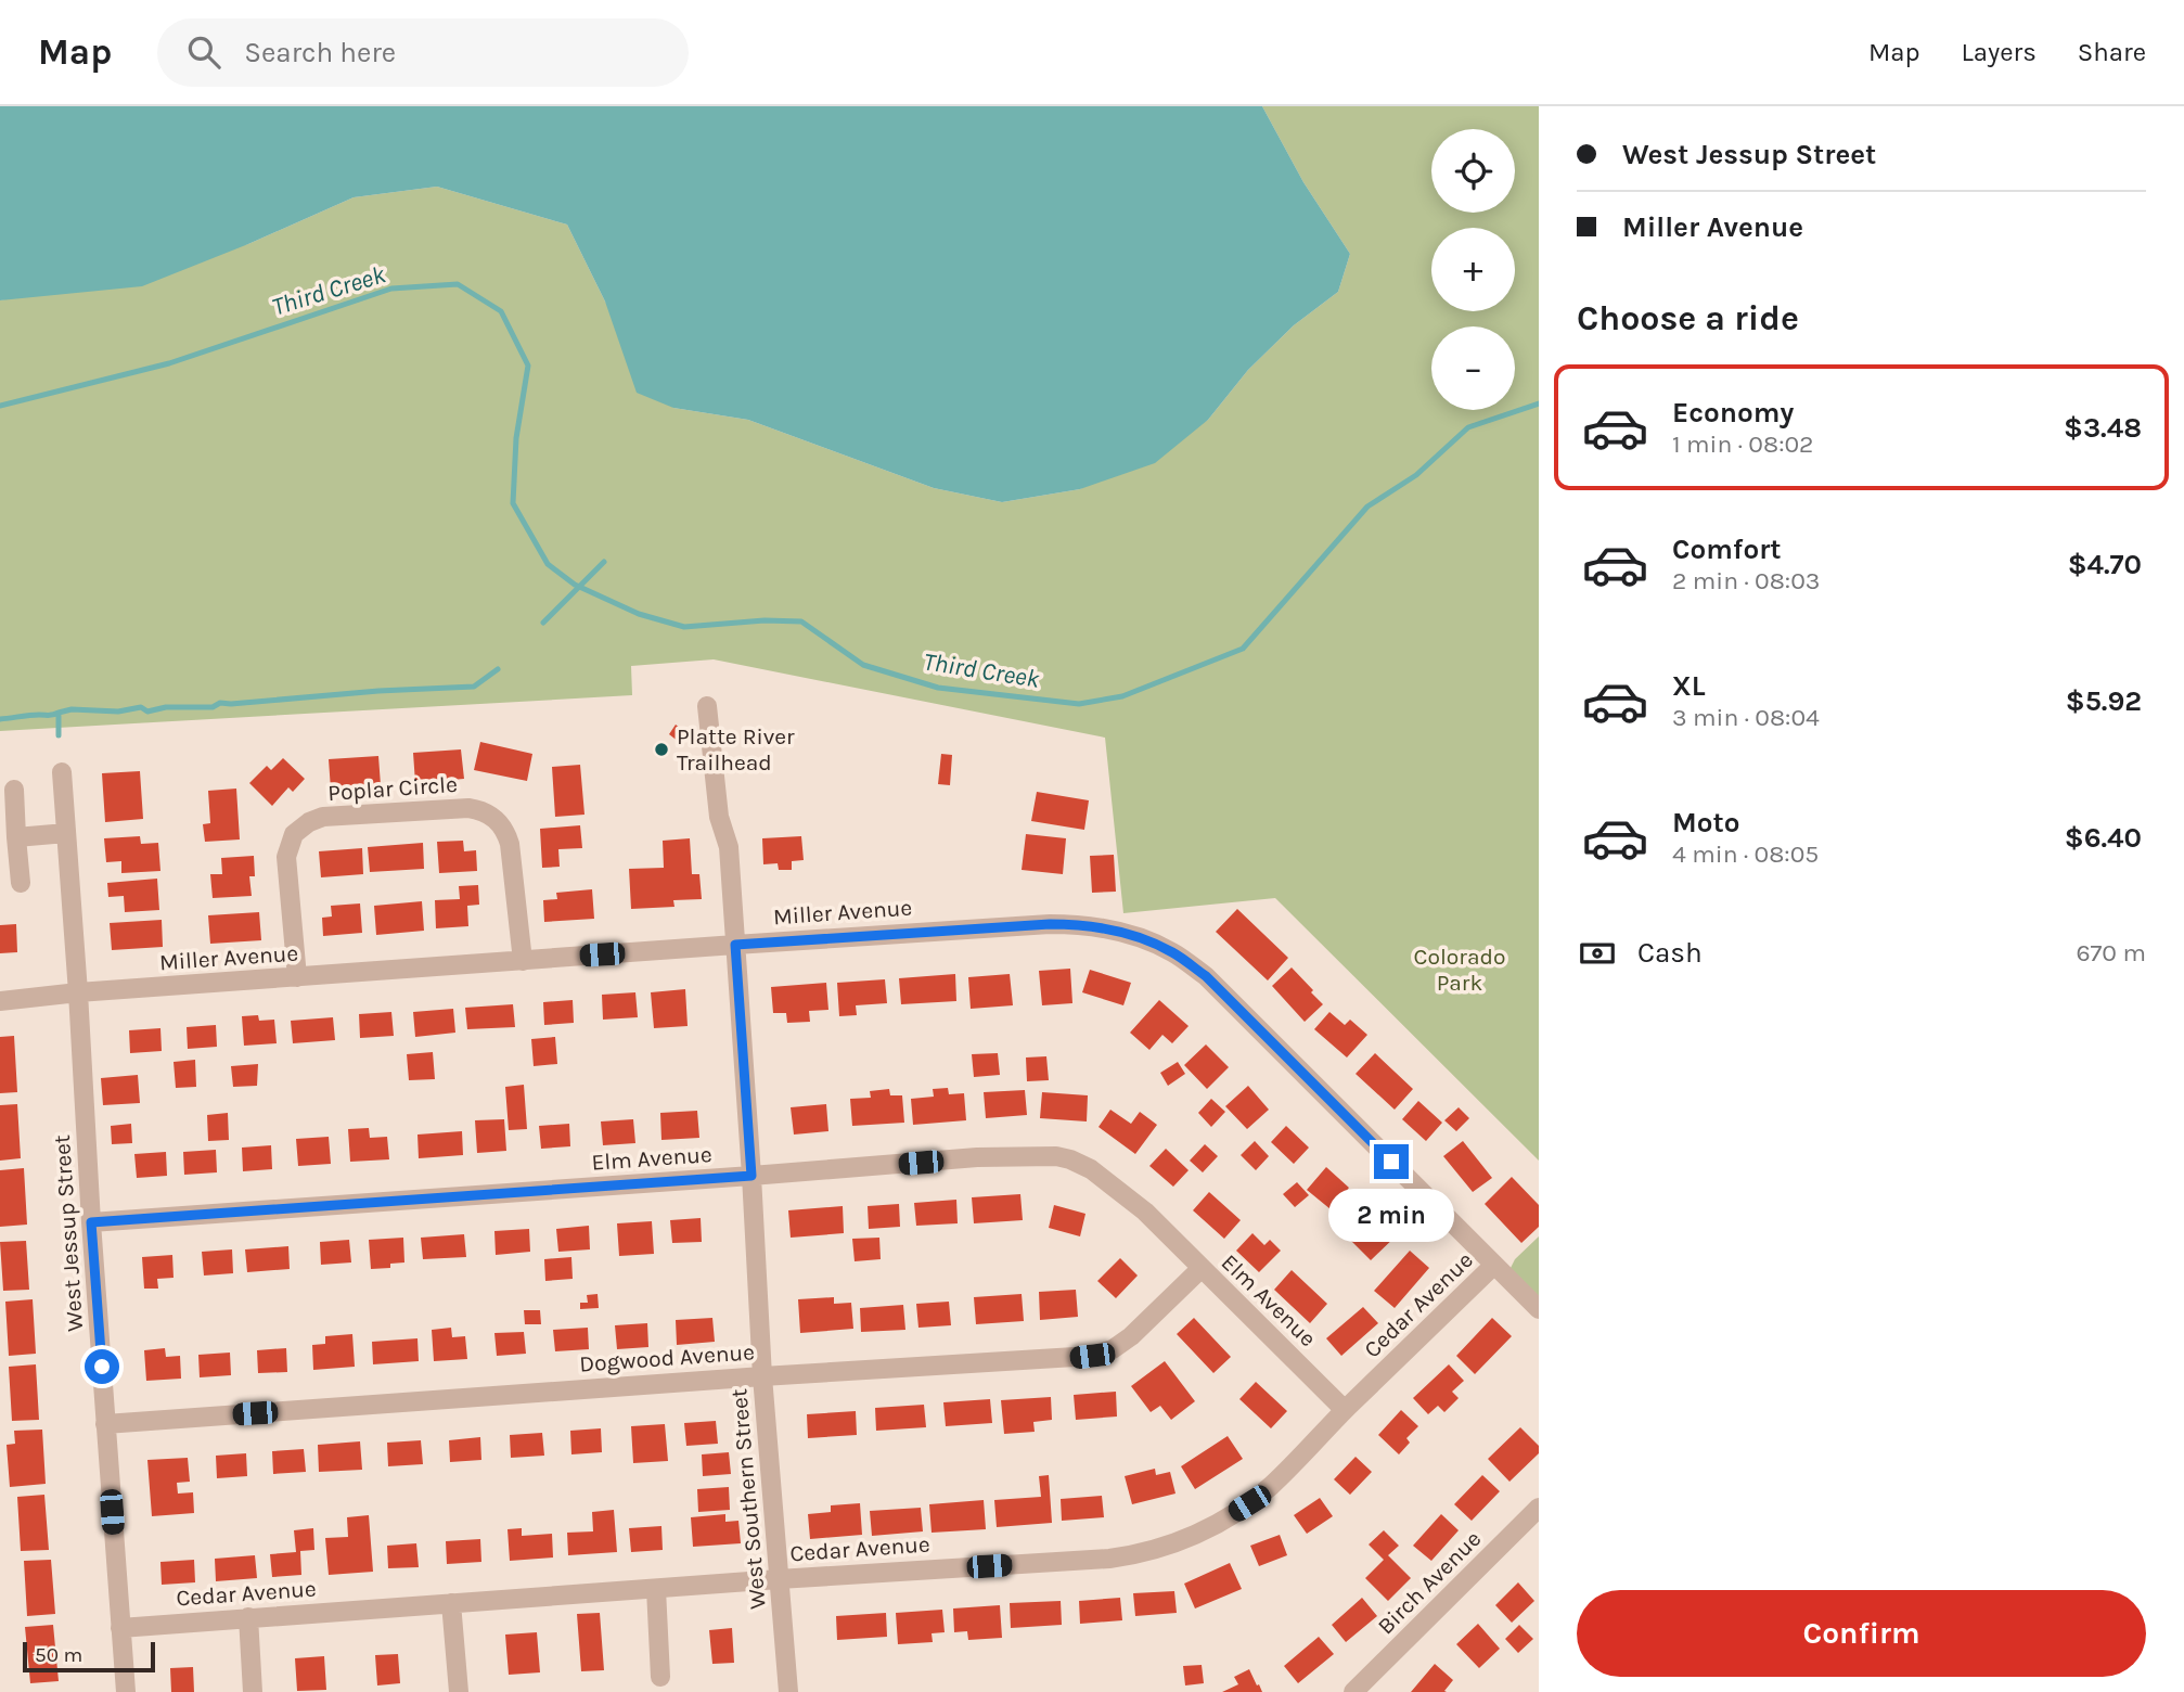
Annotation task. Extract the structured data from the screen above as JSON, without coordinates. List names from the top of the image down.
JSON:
{
  "streets": {
    "street": [
      "Poplar Circle",
      "Miller Avenue",
      "Elm Avenue",
      "West Jessup Street",
      "Cedar Avenue",
      "Dogwood Avenue",
      "West Southern Street",
      "Birch Avenue"
    ]
  },
  "crossings": [
    ["Poplar Circle", "Miller Avenue"],
    ["Miller Avenue", "West Jessup Street"],
    ["Miller Avenue", "Cedar Avenue"],
    ["Miller Avenue", "West Southern Street"],
    ["Elm Avenue", "West Jessup Street"],
    ["Elm Avenue", "Cedar Avenue"],
    ["Elm Avenue", "Dogwood Avenue"],
    ["Elm Avenue", "West Southern Street"],
    ["West Jessup Street", "Cedar Avenue"],
    ["West Jessup Street", "Dogwood Avenue"],
    ["Cedar Avenue", "West Southern Street"],
    ["Dogwood Avenue", "West Southern Street"]
  ],
  "water": ["Third Creek"],
  "parks": ["Colorado Park"],
  "places": ["Platte River Trailhead"],
  "scale_bar": "50 m",
  "page": {
    "header": "Map",
    "search": "Search here",
    "nav": ["Map", "Layers", "Share"],
    "banner": ["West Jessup Street", "Miller Avenue"],
    "map_buttons": ["+", "−"],
    "heading": "Choose a ride",
    "list": [
      {
        "name": "Economy",
        "note": "1 min · 08:02",
        "value": "$3.48"
      },
      {
        "name": "Comfort",
        "note": "2 min · 08:03",
        "value": "$4.70"
      },
      {
        "name": "XL",
        "note": "3 min · 08:04",
        "value": "$5.92"
      },
      {
        "name": "Moto",
        "note": "4 min · 08:05",
        "value": "$6.40"
      }
    ],
    "pay": ["Cash", "670 m"],
    "bubble": "2 min",
    "buttons": "Confirm",
    "scale": "50 m"
  }
}
